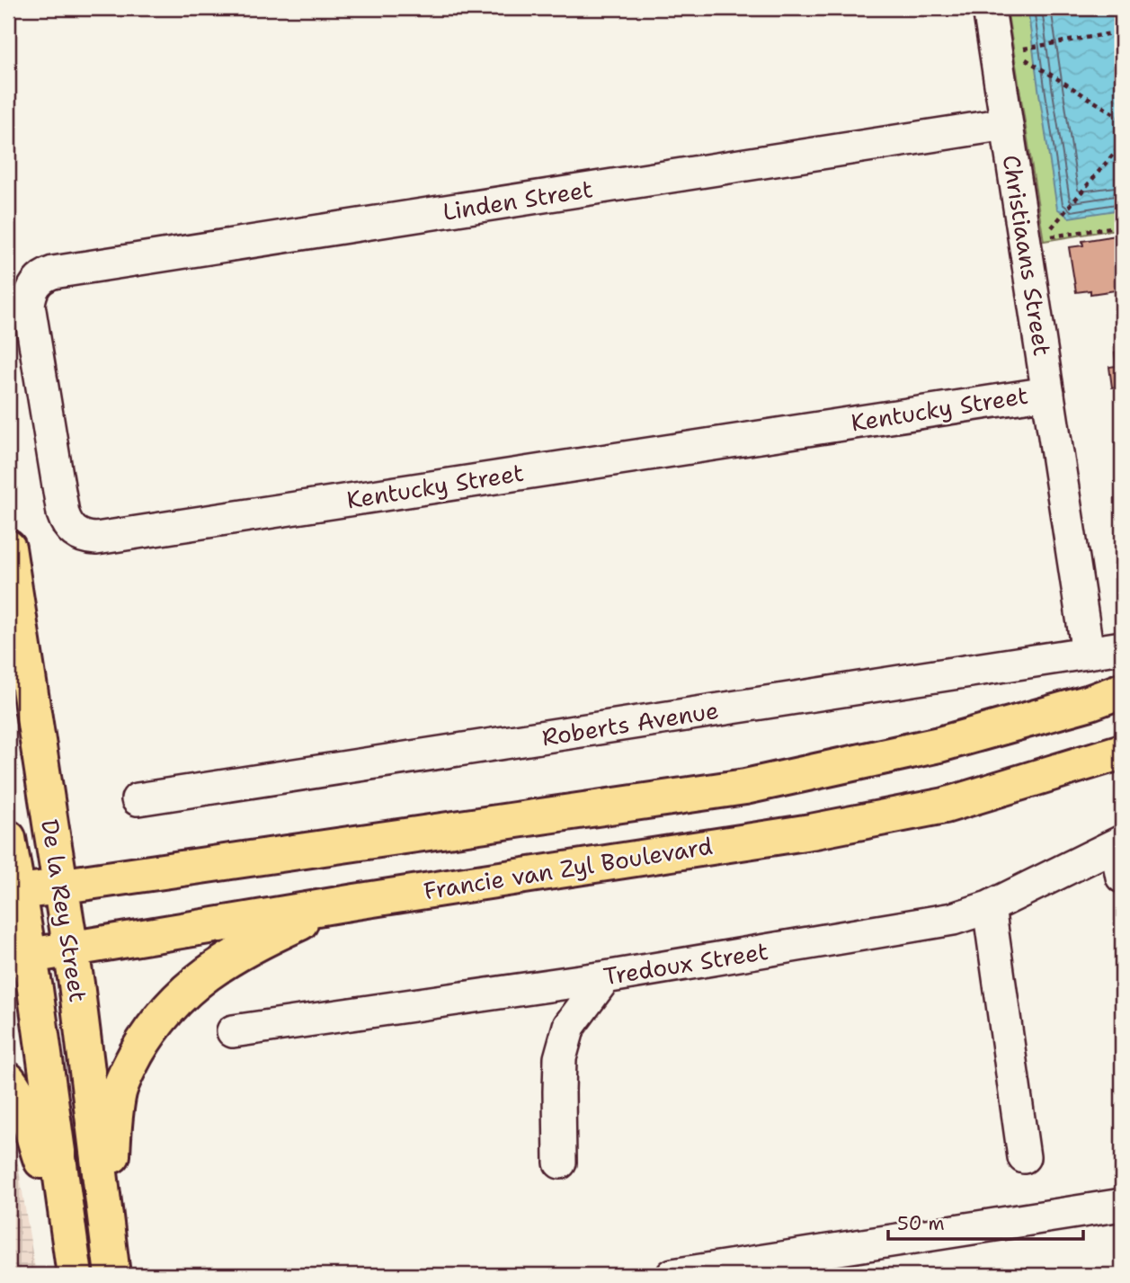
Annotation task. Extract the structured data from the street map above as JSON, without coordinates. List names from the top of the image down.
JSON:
{
  "streets": {
    "main road": ["Francie van Zyl Boulevard", "De la Rey Street"],
    "street": [
      "Linden Street",
      "Christiaans Street",
      "Kentucky Street",
      "Roberts Avenue",
      "Tredoux Street"
    ]
  },
  "crossings": [
    ["Linden Street", "Christiaans Street"],
    ["Linden Street", "Kentucky Street"],
    ["Christiaans Street", "Kentucky Street"],
    ["Christiaans Street", "Roberts Avenue"],
    ["Francie van Zyl Boulevard", "De la Rey Street"]
  ],
  "scale_bar": "50 m"
}
